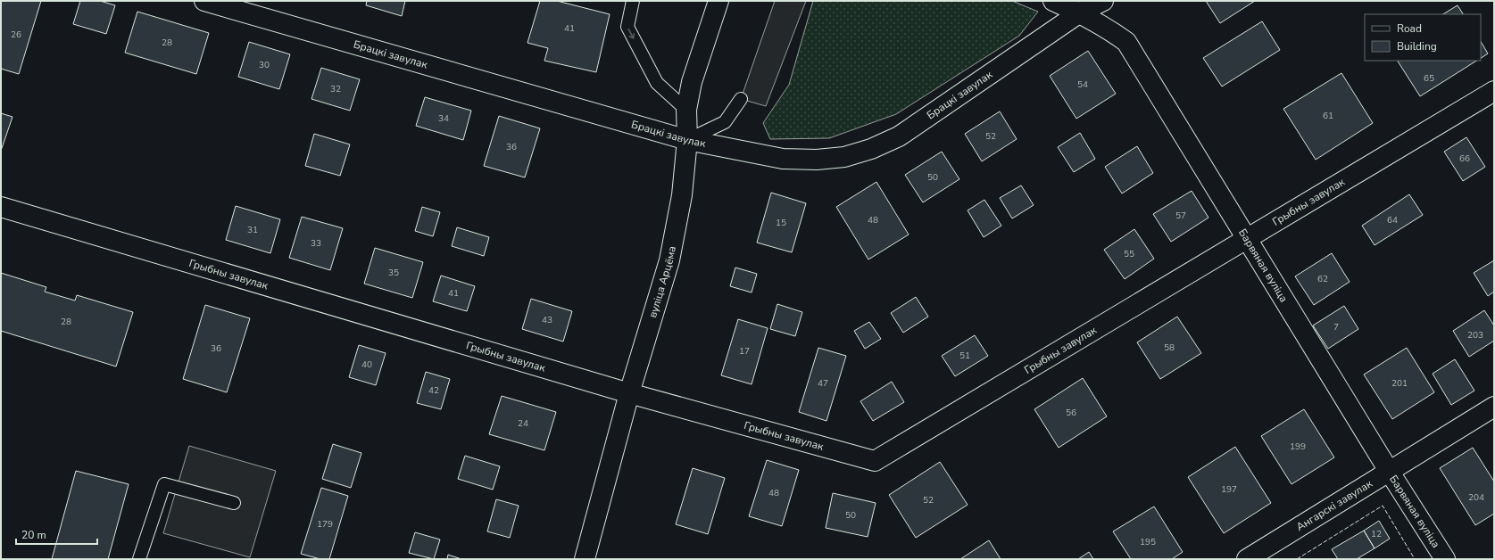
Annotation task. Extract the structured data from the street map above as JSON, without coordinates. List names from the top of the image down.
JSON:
{
  "streets": {
    "street": [
      "Брацкі завулак",
      "Грыбны завулак",
      "Барвяная вуліца",
      "вуліца Арцёма",
      "Ангарскі завулак"
    ]
  },
  "crossings": [
    ["Брацкі завулак", "Барвяная вуліца"],
    ["Брацкі завулак", "вуліца Арцёма"],
    ["Грыбны завулак", "Барвяная вуліца"],
    ["Грыбны завулак", "вуліца Арцёма"],
    ["Барвяная вуліца", "Ангарскі завулак"]
  ],
  "house_numbers": [
    "41",
    "26",
    "28",
    "30",
    "65",
    "54",
    "32",
    "61",
    "34",
    "52",
    "36",
    "66",
    "50",
    "57",
    "48",
    "64",
    "15",
    "31",
    "33",
    "55",
    "35",
    "62",
    "41",
    "43",
    "28",
    "7",
    "203",
    "58",
    "36",
    "17",
    "51",
    "40",
    "47",
    "201",
    "42",
    "56",
    "24",
    "199",
    "197",
    "48",
    "204",
    "52",
    "50",
    "179",
    "12",
    "195"
  ],
  "legend": ["Road", "Building"],
  "scale_bar": "20 m"
}
